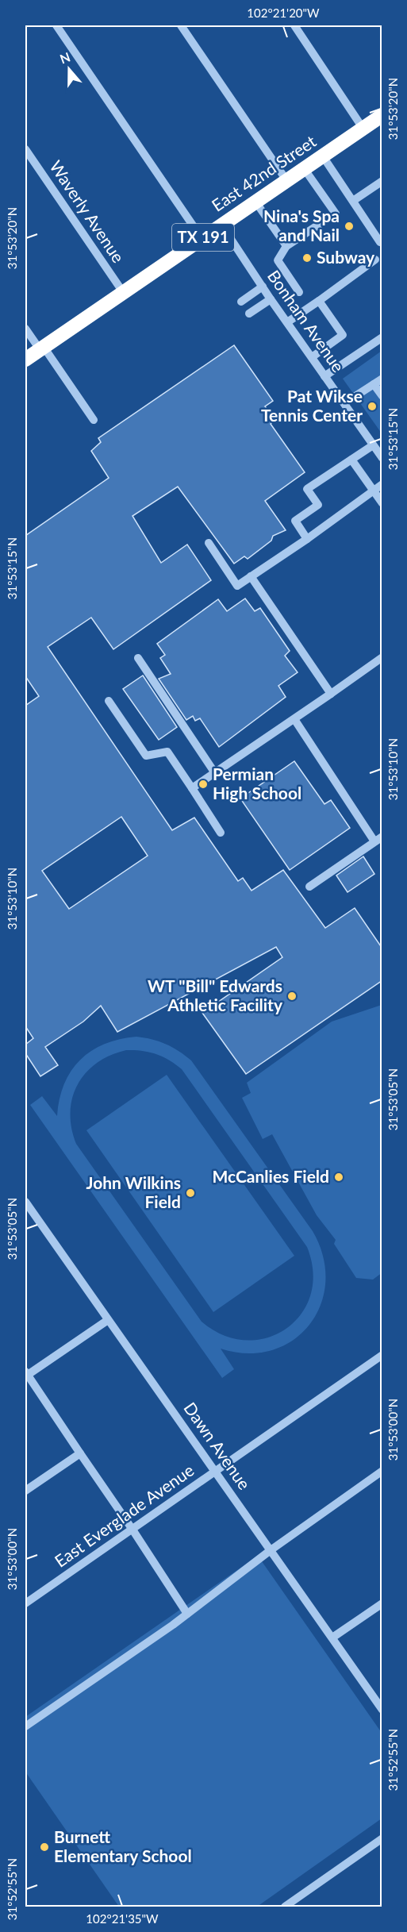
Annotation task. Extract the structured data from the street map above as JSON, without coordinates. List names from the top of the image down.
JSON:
{
  "streets": {
    "highway": ["East 42nd Street", "TX 191"],
    "street": [
      "Waverly Avenue",
      "Bonham Avenue",
      "Dawn Avenue",
      "East Everglade Avenue"
    ]
  },
  "crossings": [
    ["East 42nd Street", "Waverly Avenue"],
    ["East 42nd Street", "Bonham Avenue"],
    ["Dawn Avenue", "East Everglade Avenue"]
  ],
  "places": [
    "Nina's Spa and Nail",
    "Subway",
    "Pat Wikse Tennis Center",
    "Permian High School",
    "WT \"Bill\" Edwards Athletic Facility",
    "McCanlies Field",
    "John Wilkins Field",
    "Burnett Elementary School"
  ],
  "north": "top",
  "coordinates": [
    "102°21'20\"W",
    "31°53'20\"N",
    "31°53'15\"N",
    "31°53'10\"N",
    "31°53'05\"N",
    "31°53'00\"N",
    "31°52'55\"N",
    "102°21'35\"W"
  ]
}
